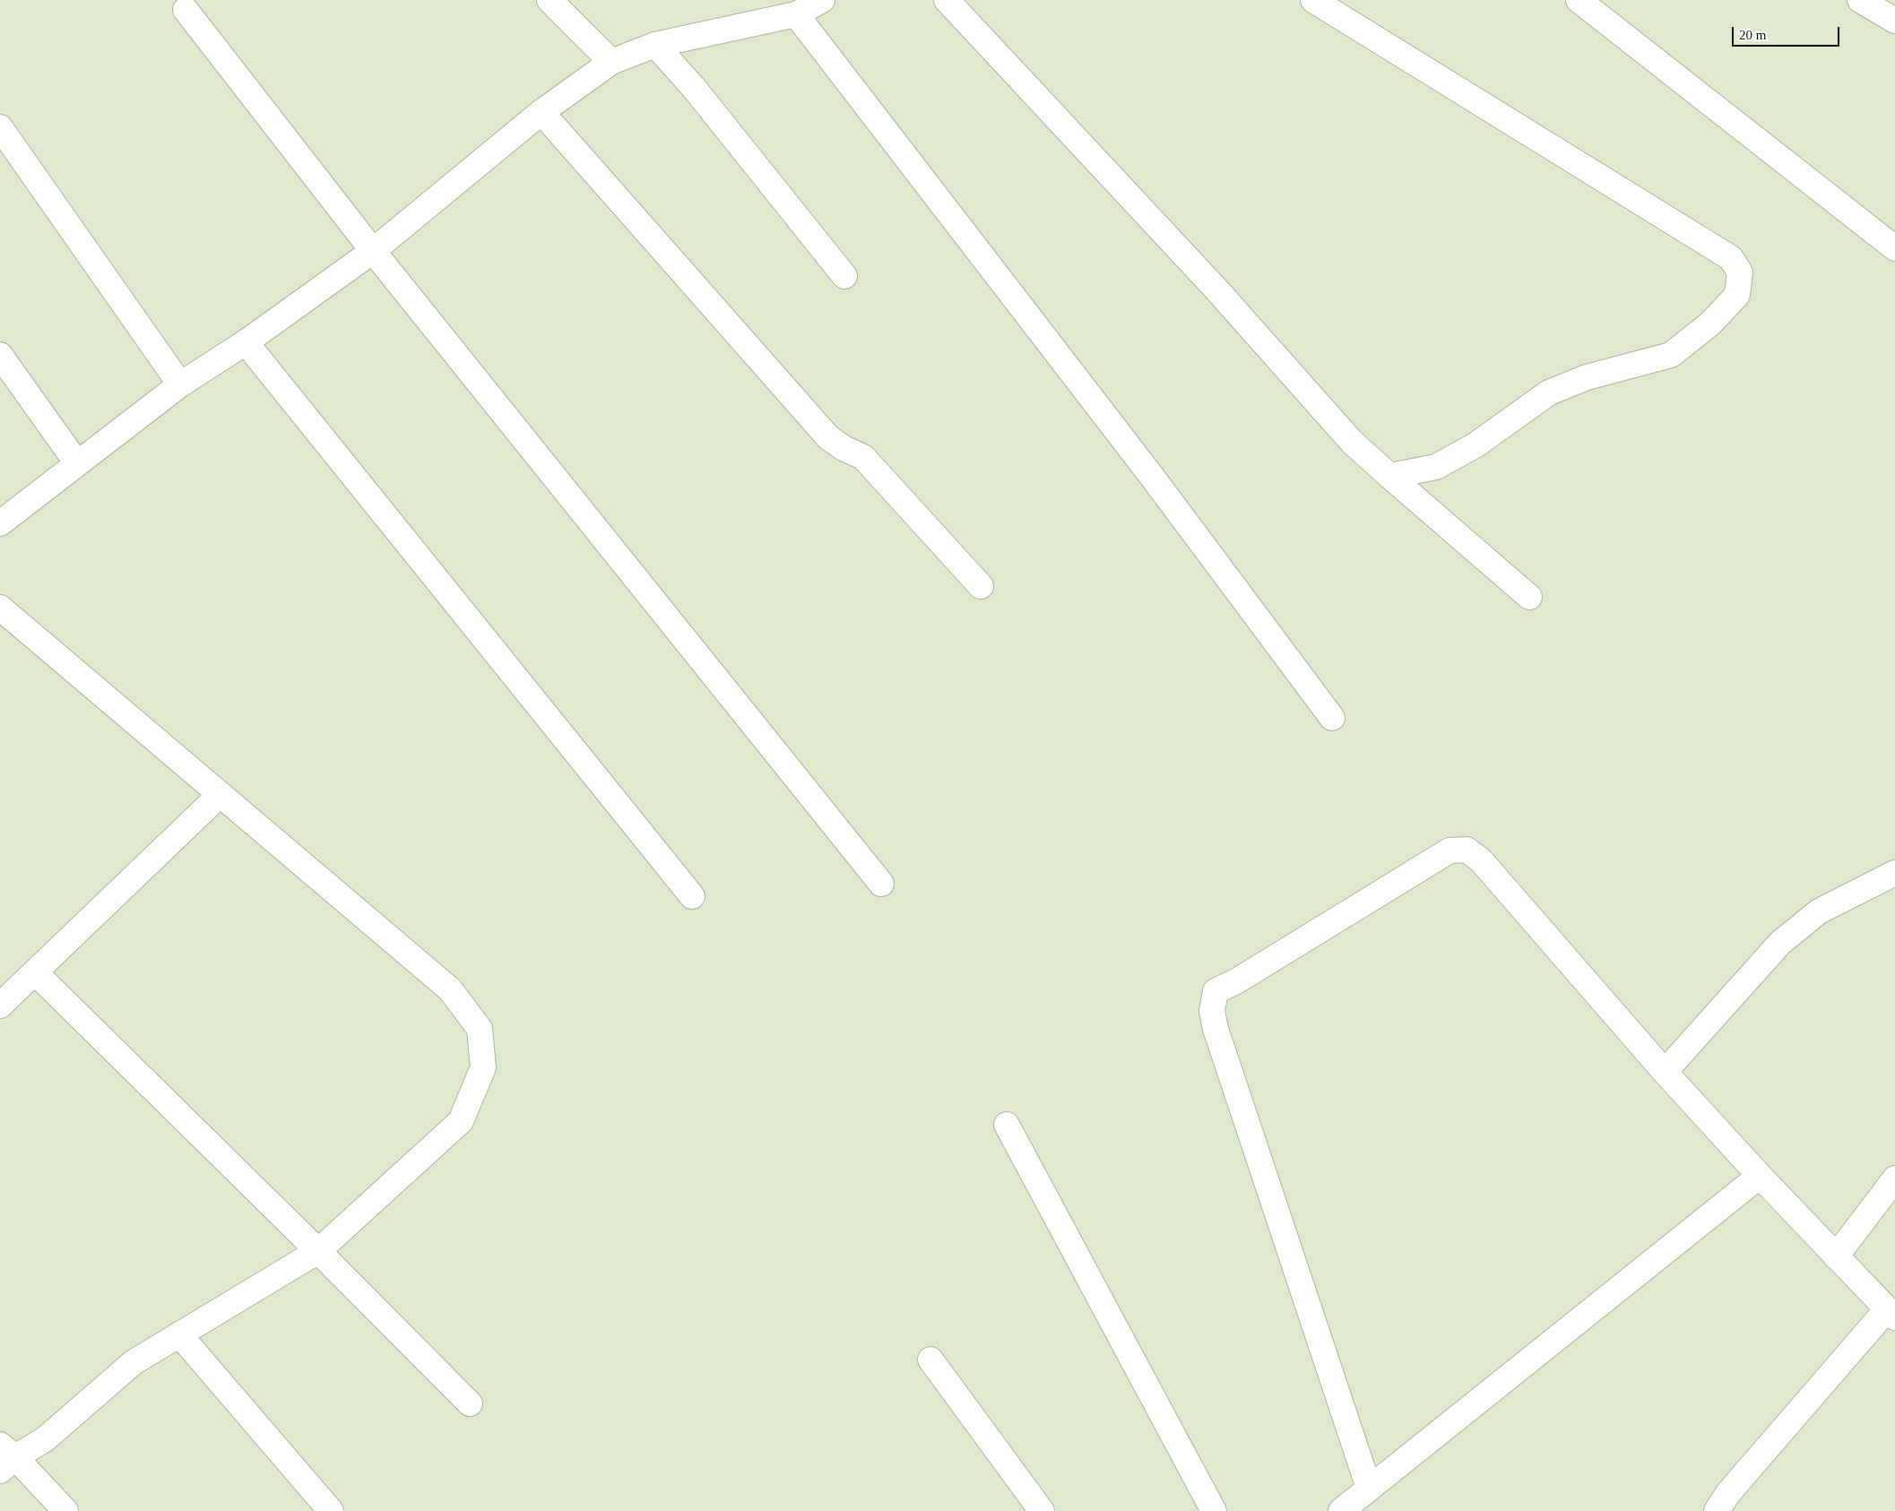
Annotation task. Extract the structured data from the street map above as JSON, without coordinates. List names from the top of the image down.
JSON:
{
  "scale_bar": "20 m"
}
